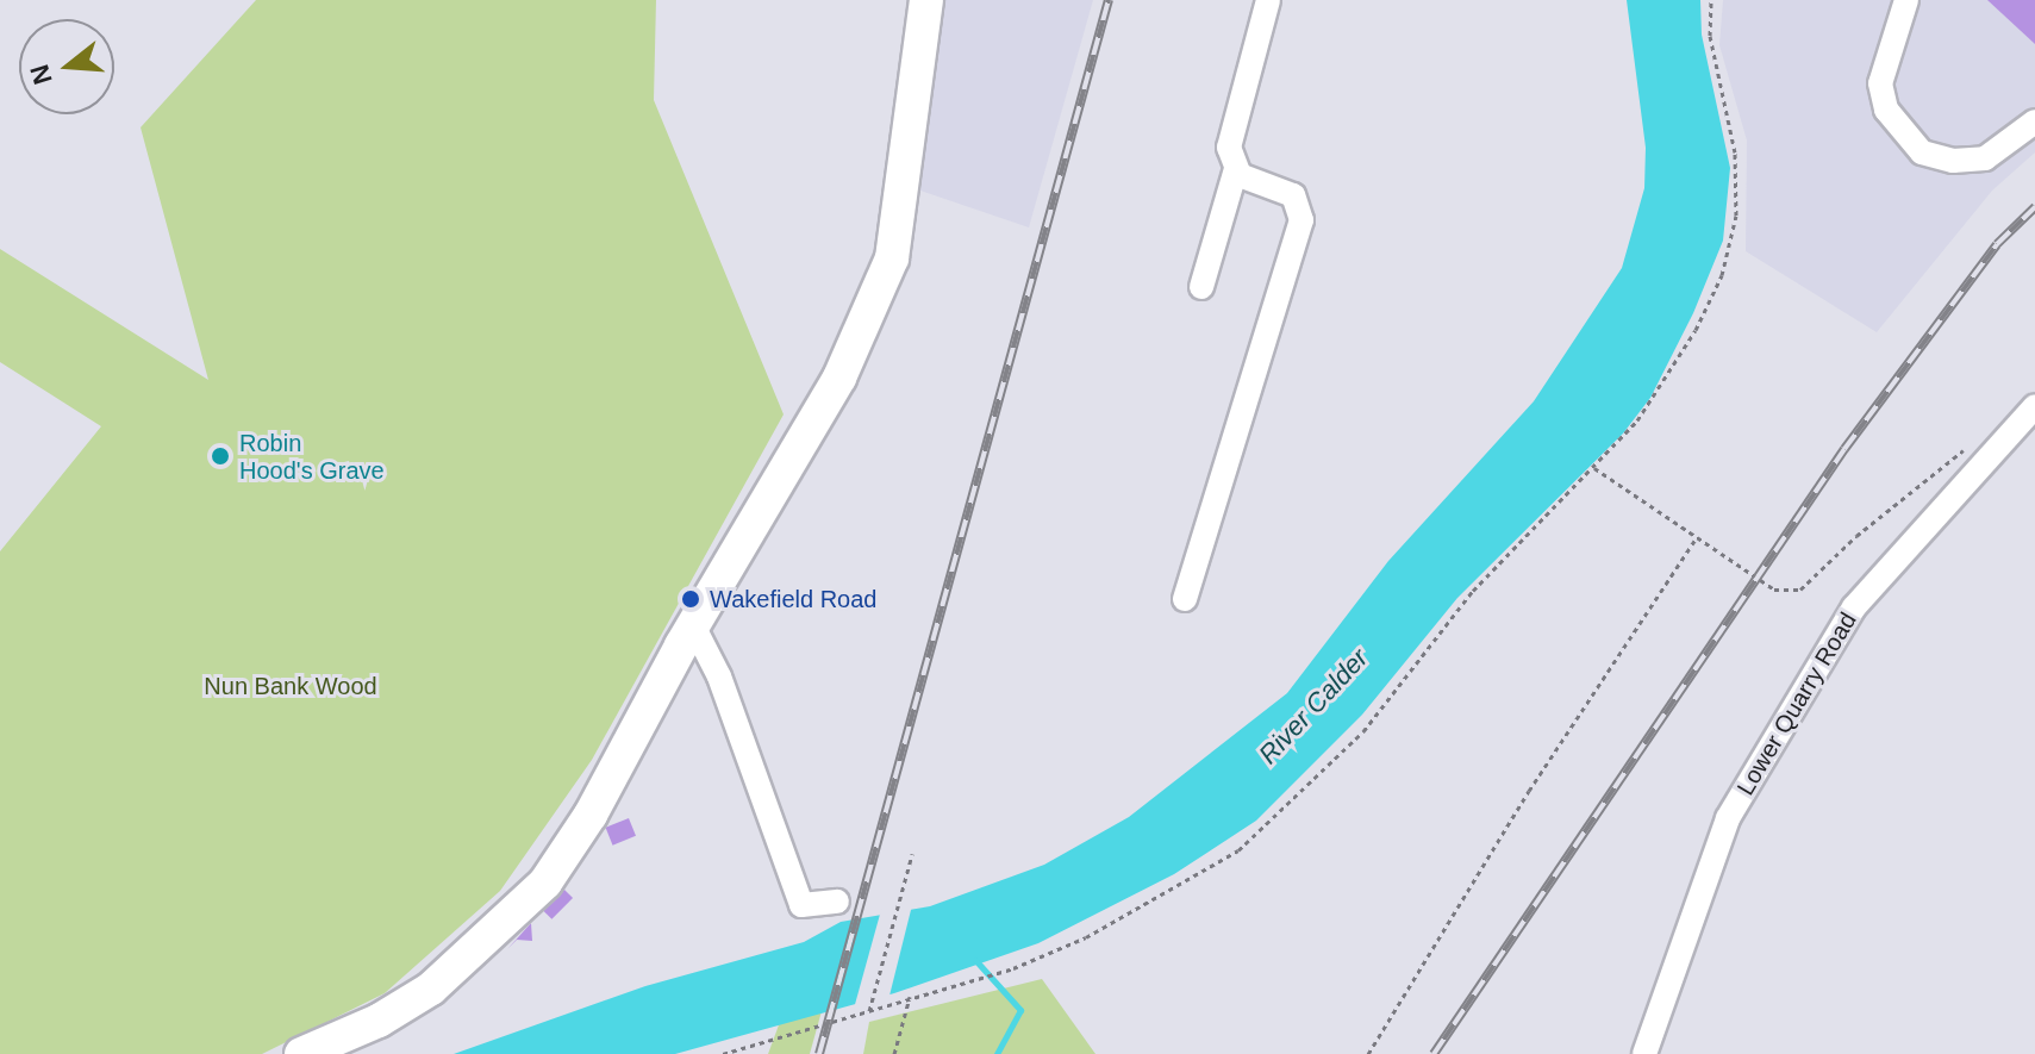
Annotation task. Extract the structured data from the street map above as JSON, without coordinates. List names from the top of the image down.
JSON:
{
  "streets": {
    "street": ["Lower Quarry Road"]
  },
  "water": ["River Calder"],
  "parks": ["Nun Bank Wood"],
  "places": ["Robin Hood's Grave", "Wakefield Road"],
  "north": "left"
}
